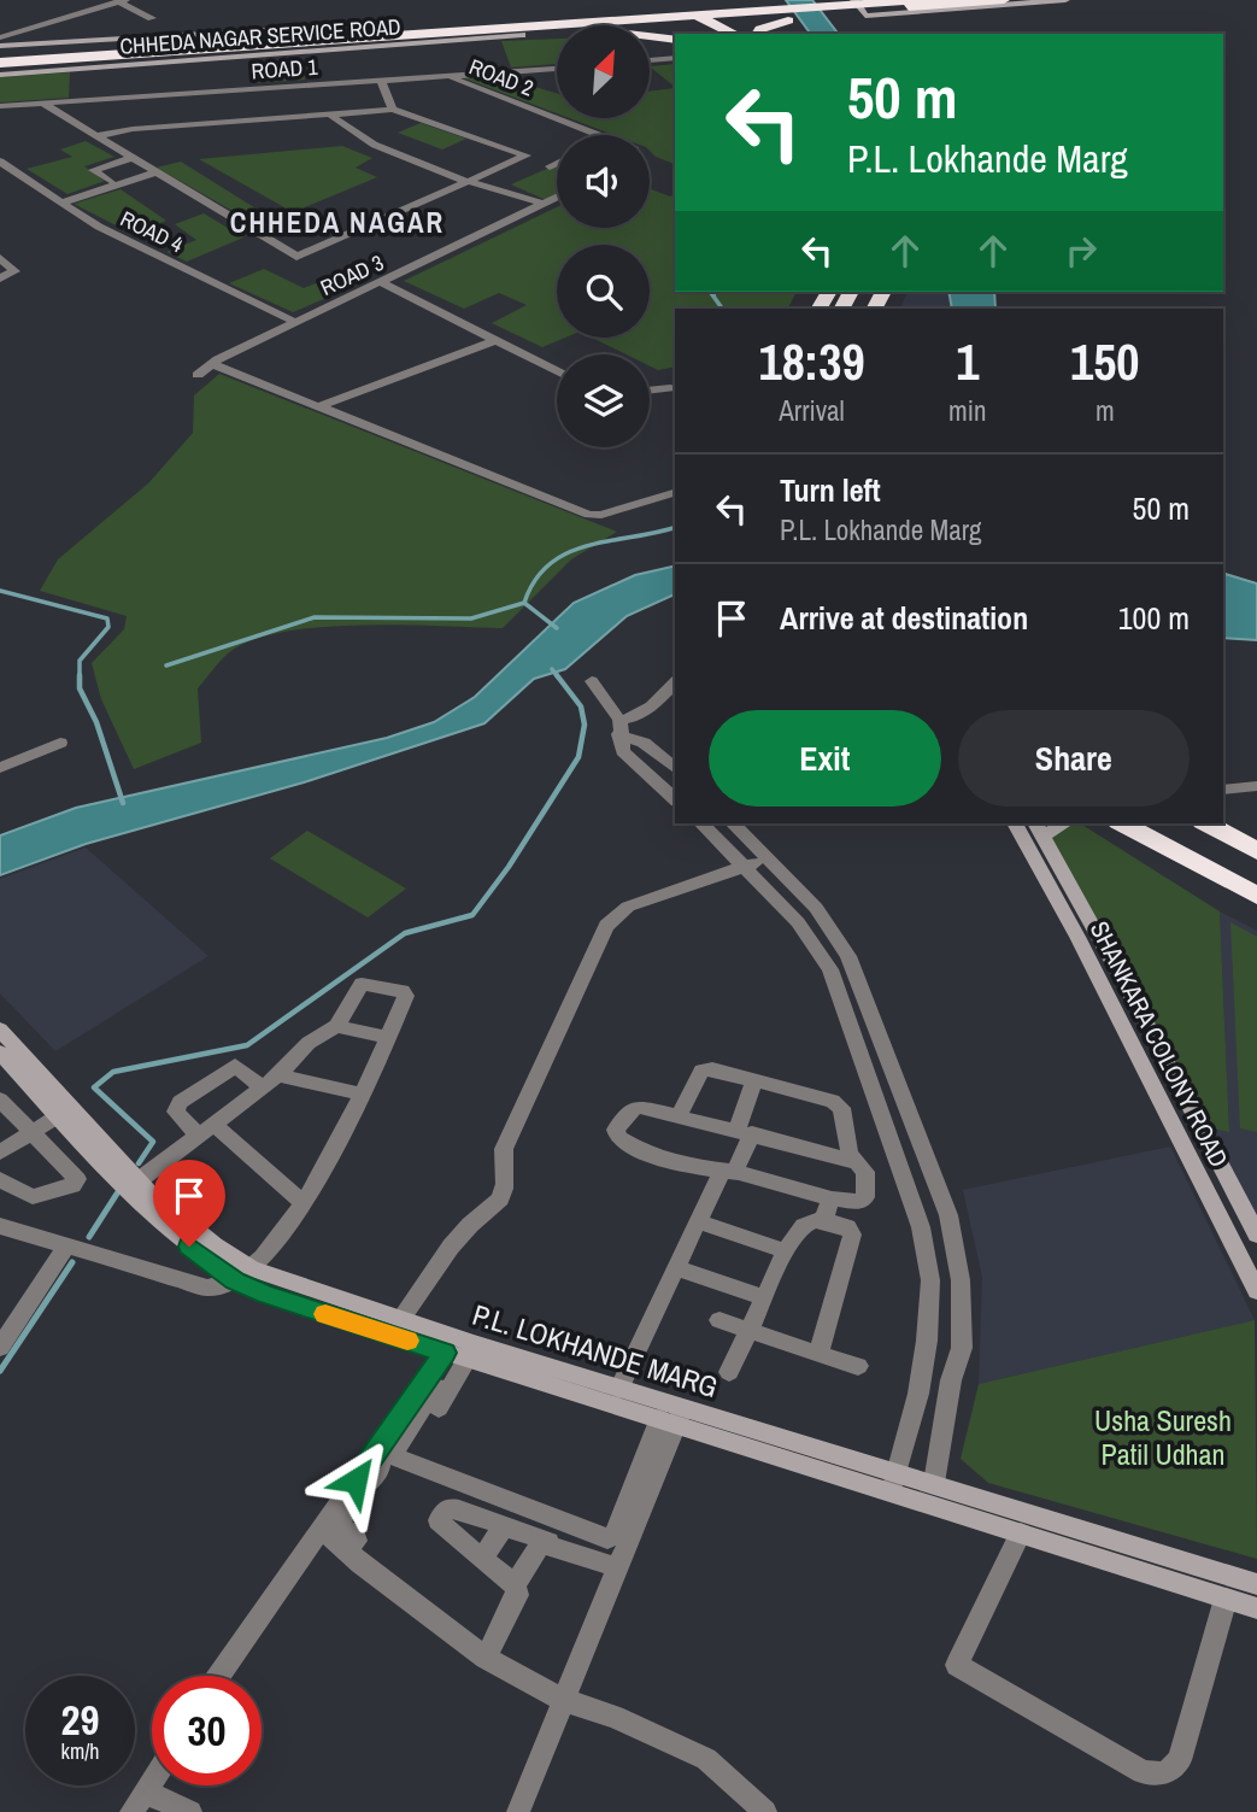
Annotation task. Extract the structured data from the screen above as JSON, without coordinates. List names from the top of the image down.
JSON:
{
  "streets": {
    "main road": ["CHHEDA NAGAR SERVICE ROAD", "SHANKARA COLONY ROAD", "P.L. LOKHANDE MARG"],
    "street": [
      "ROAD 1",
      "ROAD 2",
      "ROAD 4",
      "ROAD 3"
    ]
  },
  "crossings": [
    ["ROAD 1", "ROAD 2"],
    ["ROAD 4", "ROAD 3"]
  ],
  "districts": ["CHHEDA NAGAR"],
  "parks": ["Usha Suresh Patil Udhan"],
  "north": "top right",
  "page": {
    "turn": ["50 m", "P.L. Lokhande Marg"],
    "eta": [
      "18:39",
      "Arrival",
      "1",
      "min",
      "150",
      "m"
    ],
    "list": [
      {
        "name": "Turn left",
        "note": "P.L. Lokhande Marg",
        "value": "50 m"
      },
      {
        "name": "Arrive at destination",
        "value": "100 m"
      }
    ],
    "buttons": ["Exit", "Share"],
    "speed": "29 km/h",
    "limit": "30"
  }
}
